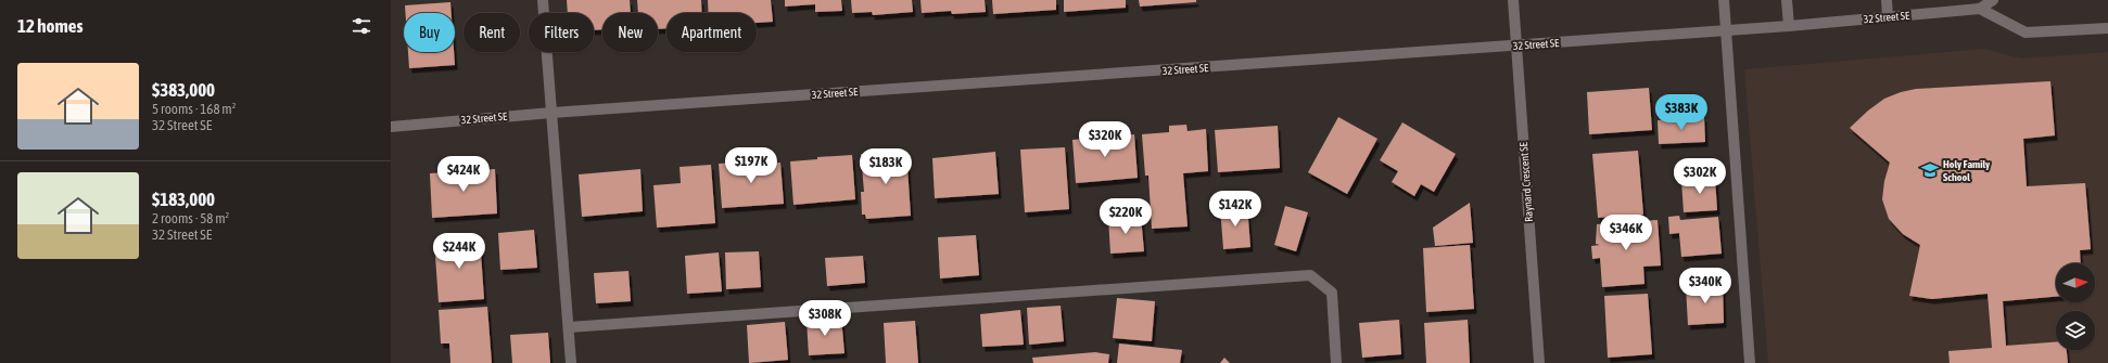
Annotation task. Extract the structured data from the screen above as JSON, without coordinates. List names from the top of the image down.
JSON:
{
  "streets": {
    "street": ["32 Street SE", "Raynard Crescent SE"]
  },
  "crossings": [
    ["32 Street SE", "Raynard Crescent SE"]
  ],
  "places": {
    "school or university": ["Holy Family School"]
  },
  "north": "right",
  "page": {
    "heading": "12 homes",
    "chip": [
      "Buy",
      "Rent",
      "Filters",
      "New",
      "Apartment"
    ],
    "list": [
      {
        "name": "$383,000",
        "note": "5 rooms · 168 m² · 32 Street SE"
      },
      {
        "name": "$183,000",
        "note": "2 rooms · 58 m² · 32 Street SE"
      }
    ],
    "price": [
      "$383K",
      "$320K",
      "$197K",
      "$183K",
      "$424K",
      "$302K",
      "$142K",
      "$220K",
      "$346K",
      "$244K",
      "$340K",
      "$308K"
    ]
  }
}
